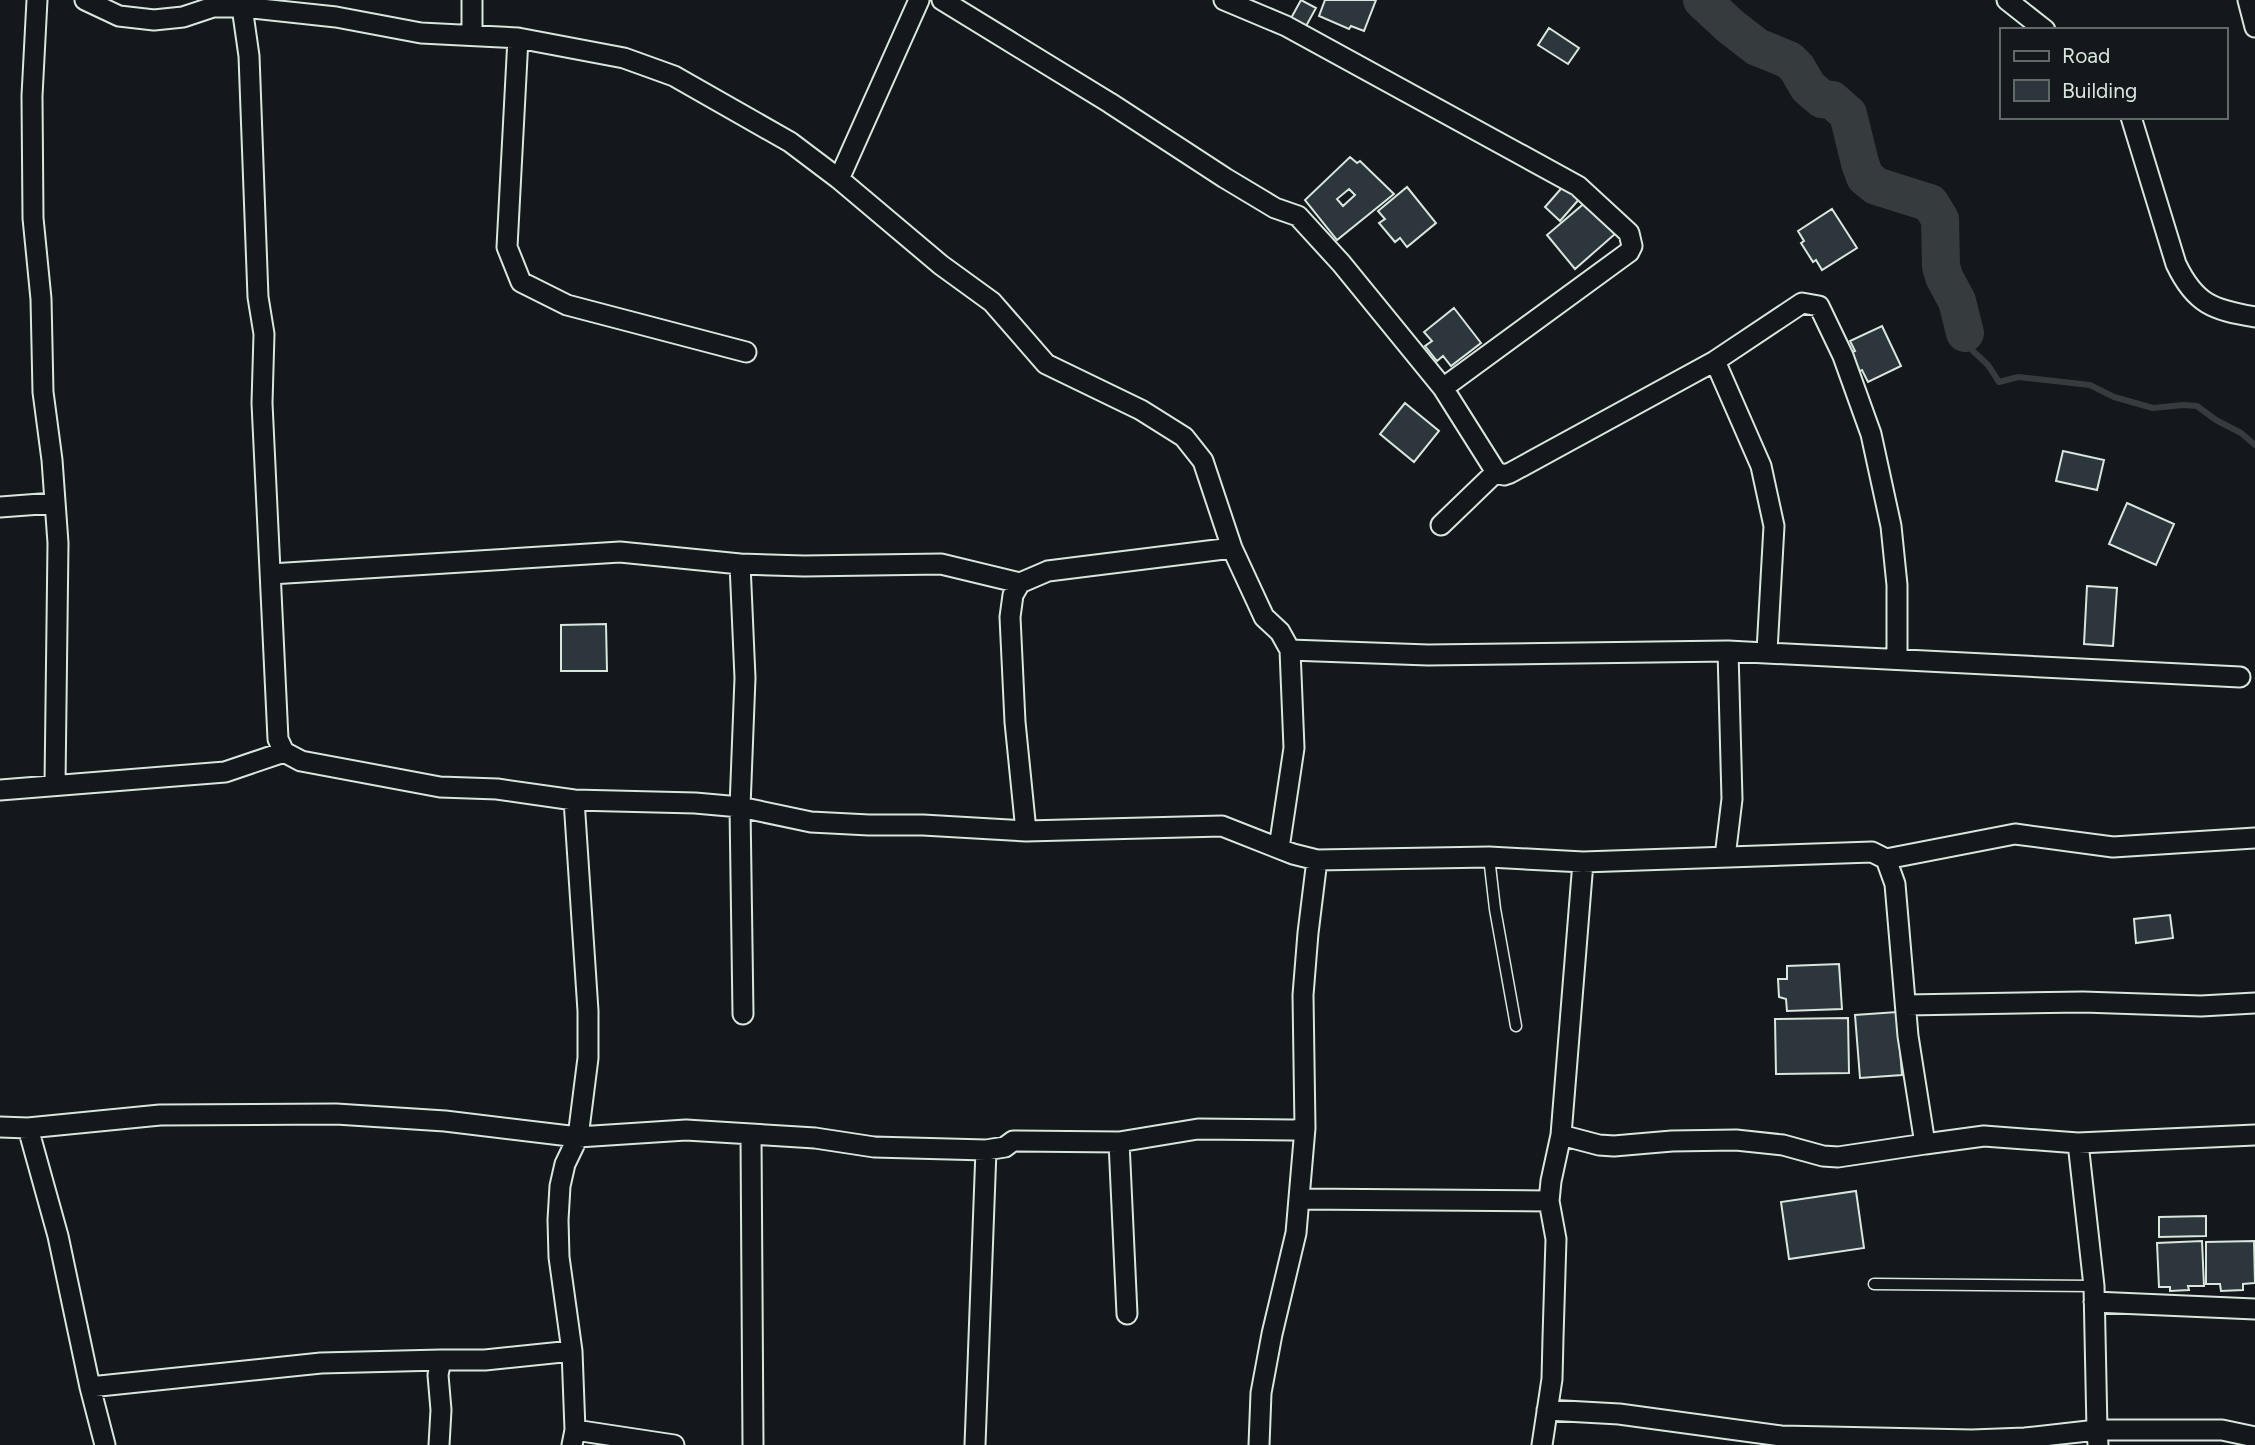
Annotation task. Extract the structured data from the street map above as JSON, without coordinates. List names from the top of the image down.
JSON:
{
  "legend": ["Road", "Building"]
}
